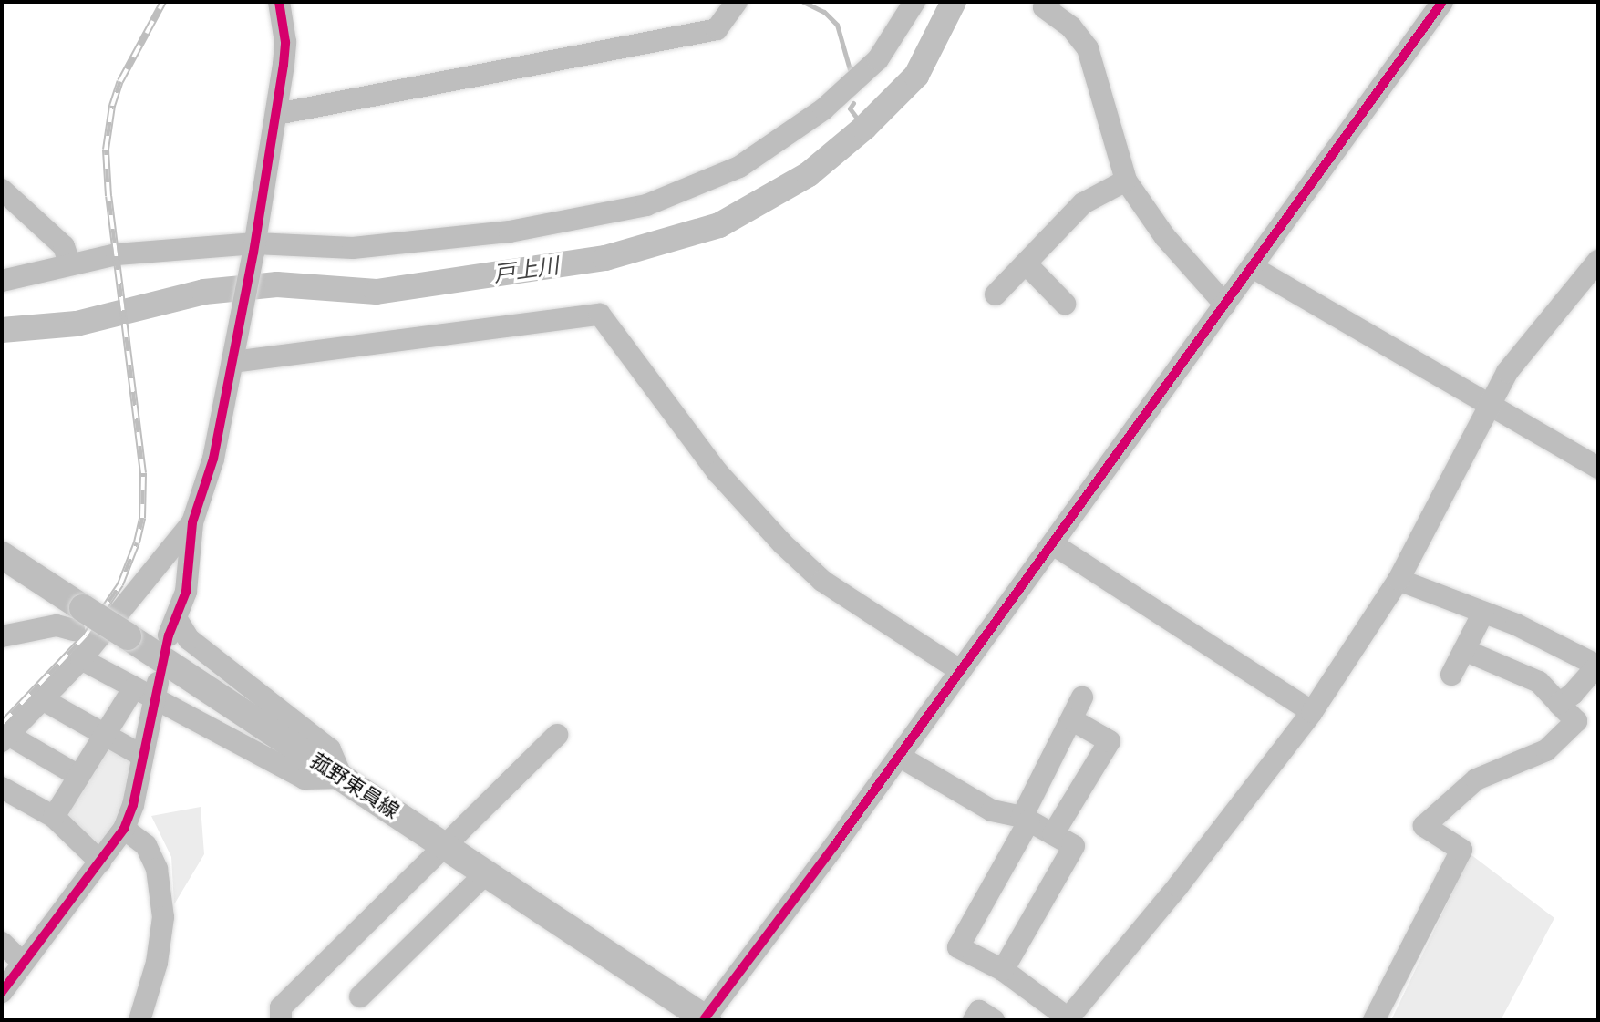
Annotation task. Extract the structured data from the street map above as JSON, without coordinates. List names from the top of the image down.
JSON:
{
  "streets": {
    "main road": ["菰野東員線"]
  },
  "water": ["戸上川"]
}
